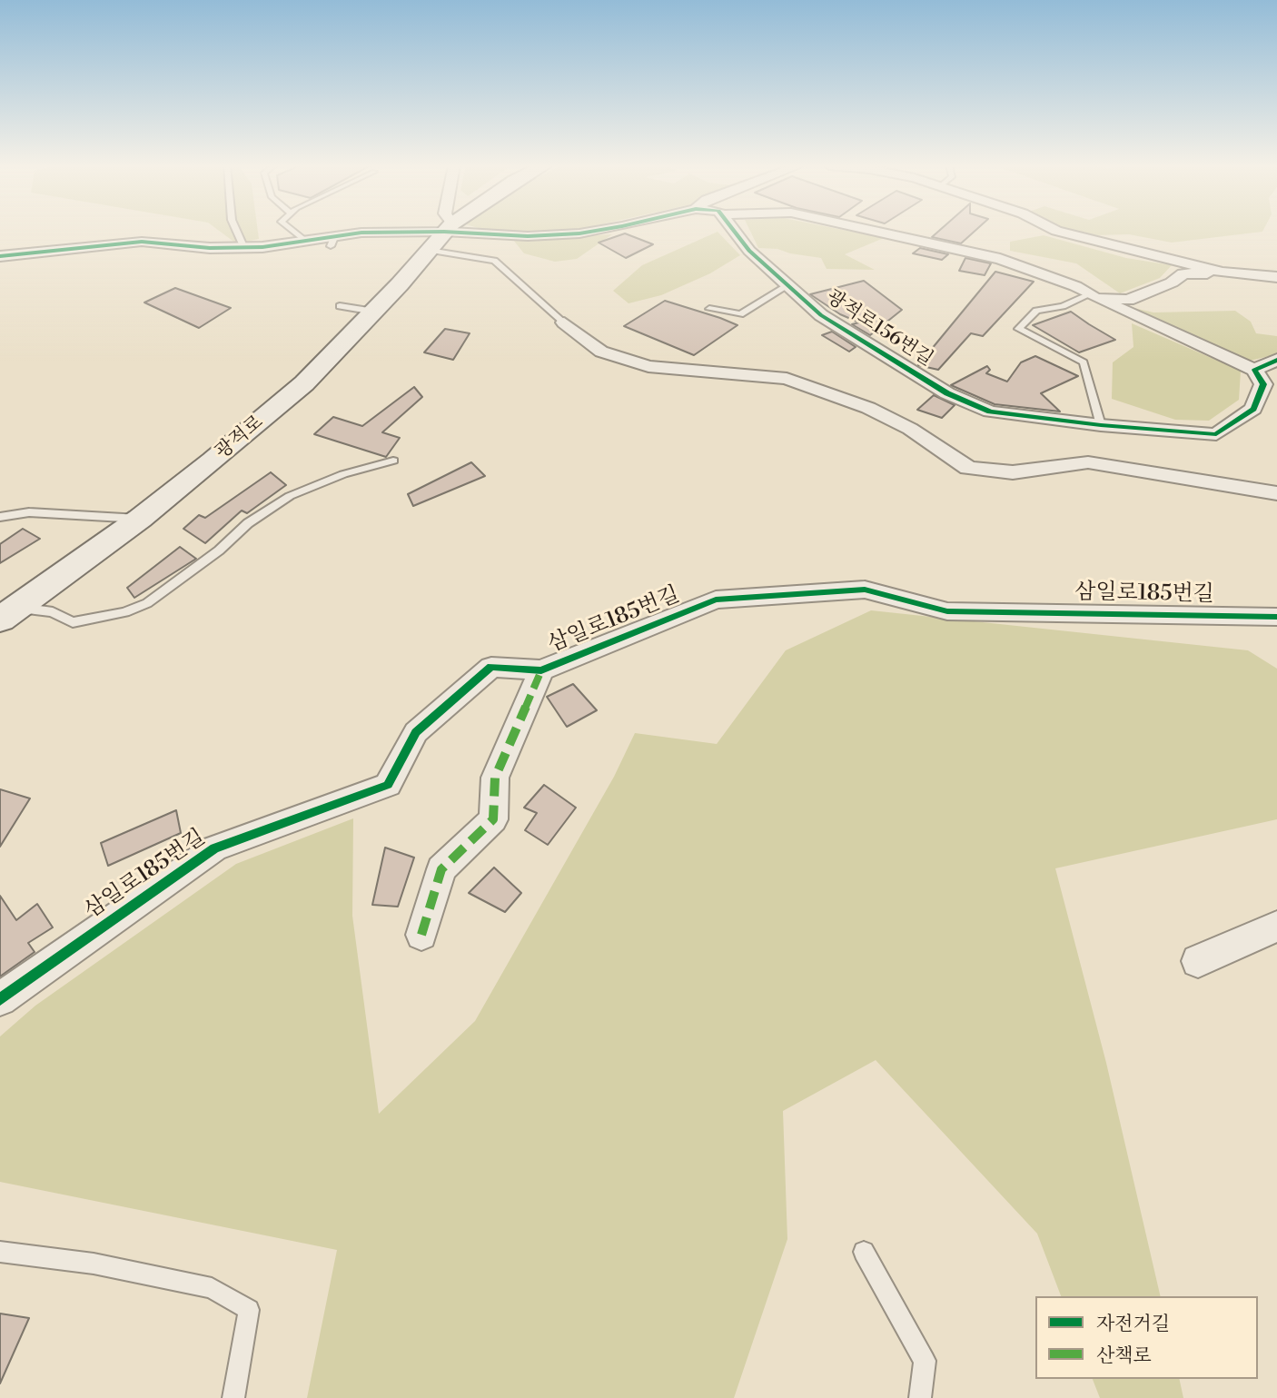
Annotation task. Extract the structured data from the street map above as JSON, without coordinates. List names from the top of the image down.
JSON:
{
  "streets": {
    "main road": ["광적로"],
    "street": ["광적로156번길", "삼일로185번길"]
  },
  "legend": ["자전거길", "산책로"]
}
